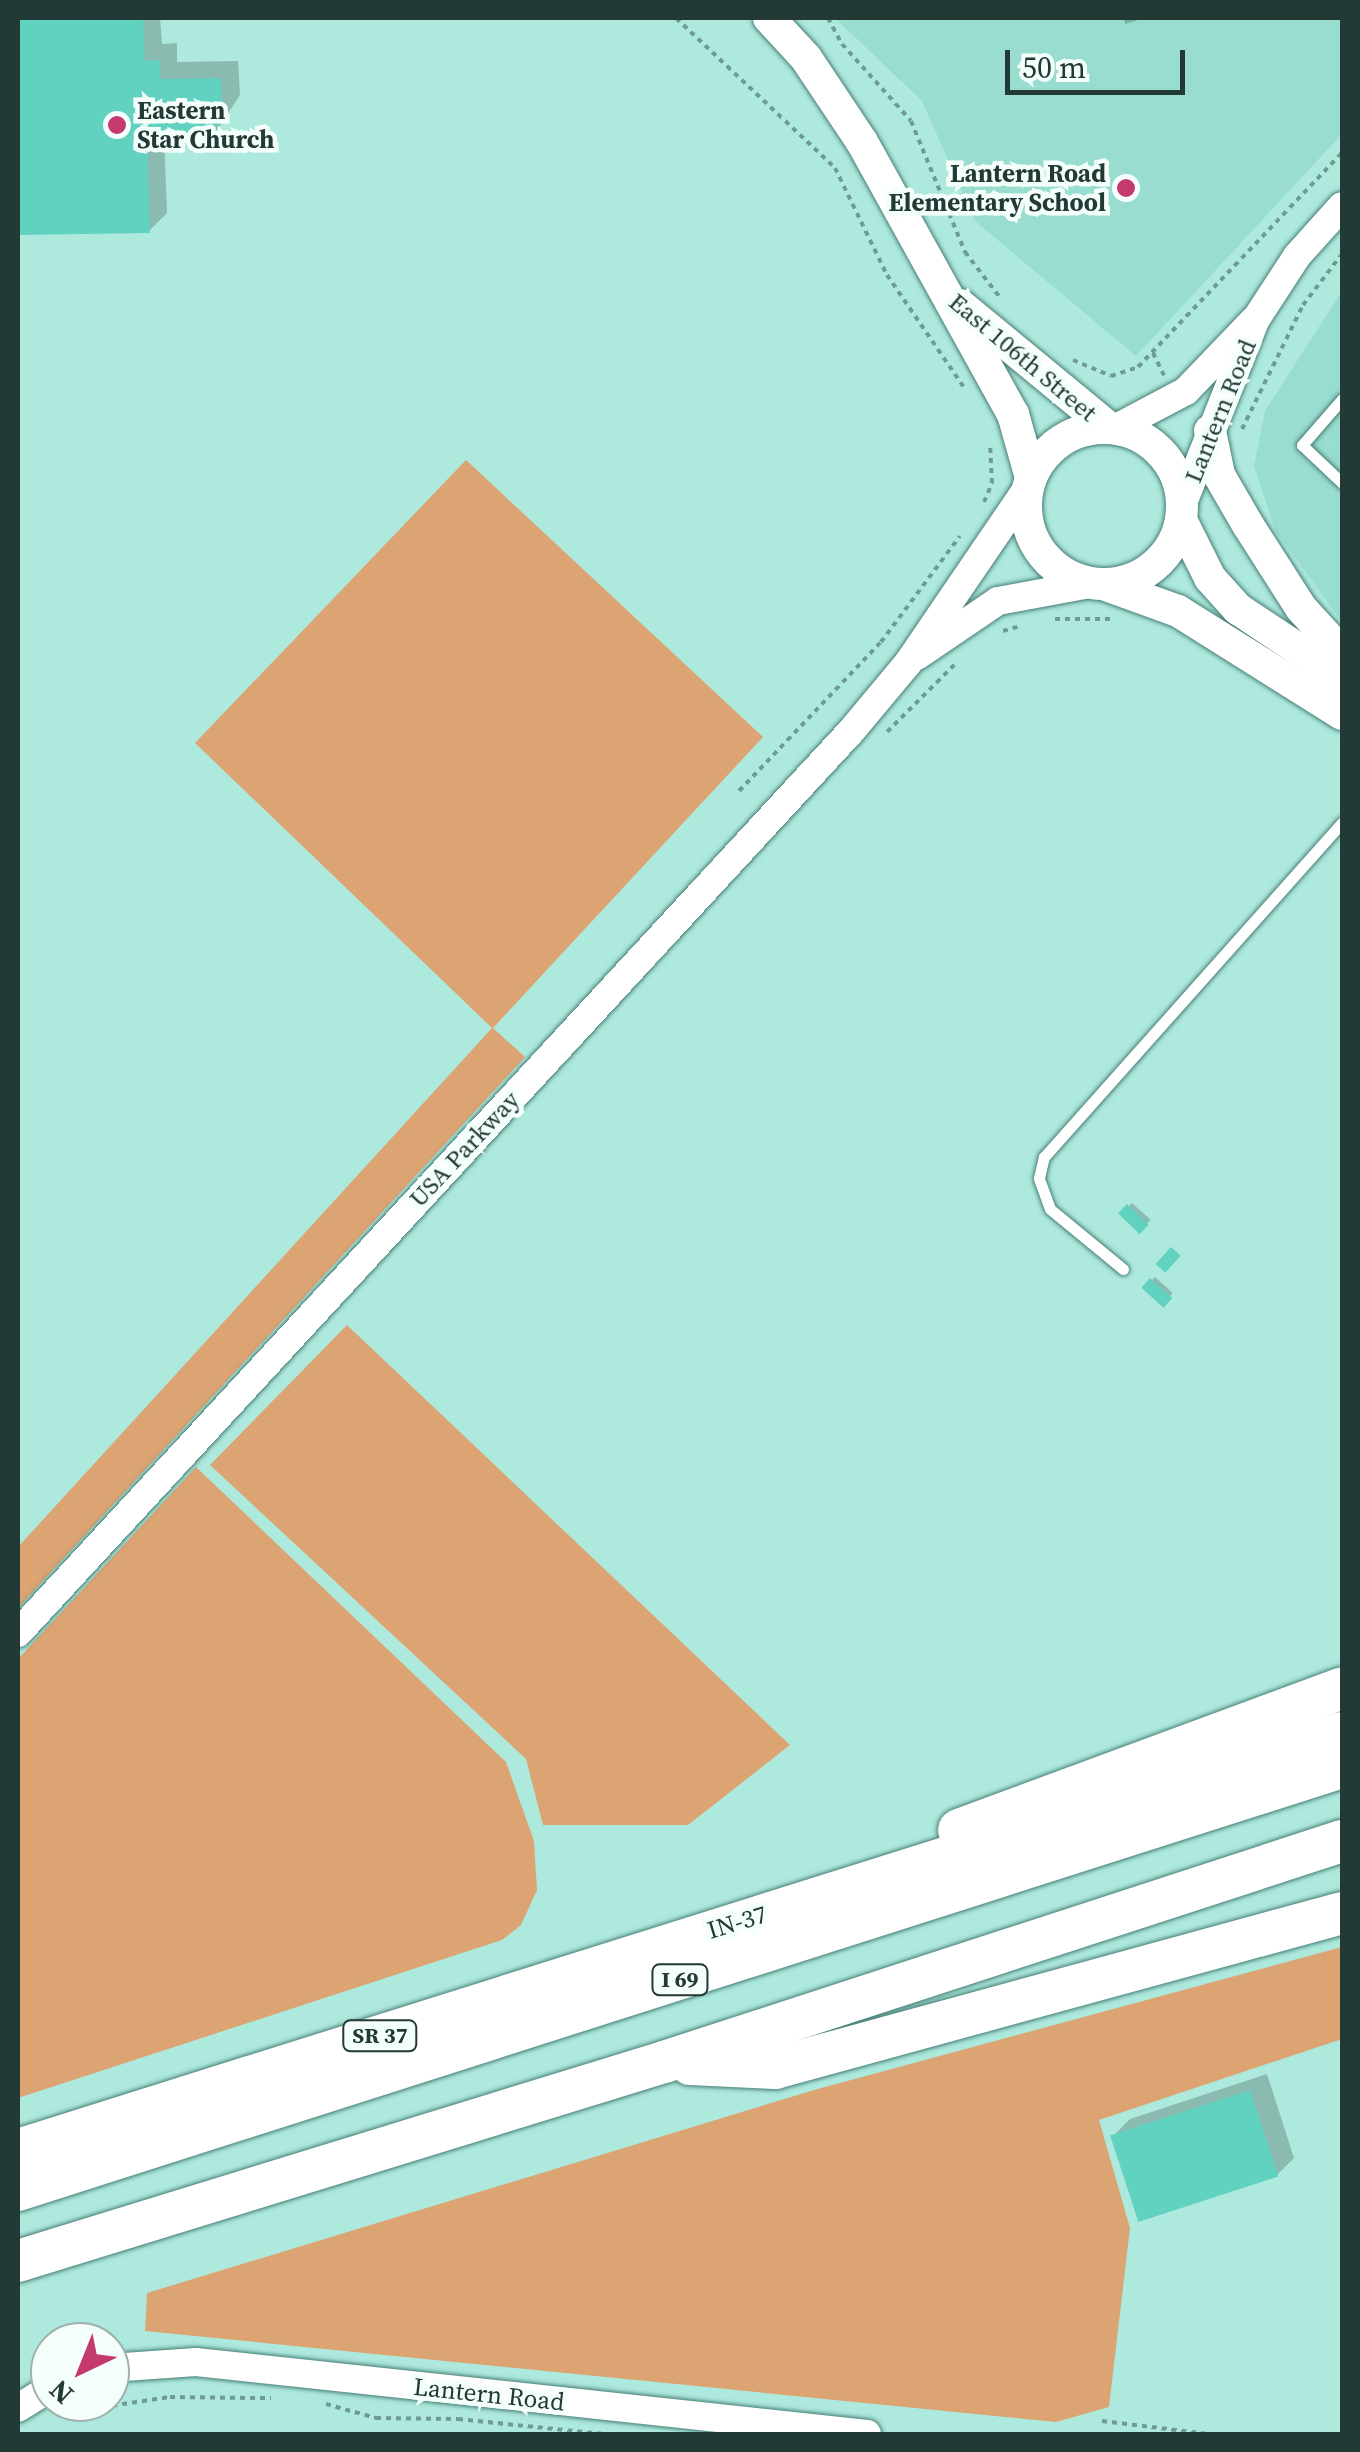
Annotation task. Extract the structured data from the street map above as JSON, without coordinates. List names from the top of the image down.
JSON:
{
  "streets": {
    "highway": ["IN-37", "I 69", "SR 37"],
    "main road": ["East 106th Street"],
    "street": ["Lantern Road", "USA Parkway"]
  },
  "crossings": [
    ["East 106th Street", "Lantern Road"],
    ["East 106th Street", "USA Parkway"],
    ["Lantern Road", "USA Parkway"]
  ],
  "places": ["Eastern Star Church", "Lantern Road Elementary School"],
  "scale_bar": "50 m",
  "north": "bottom left"
}
